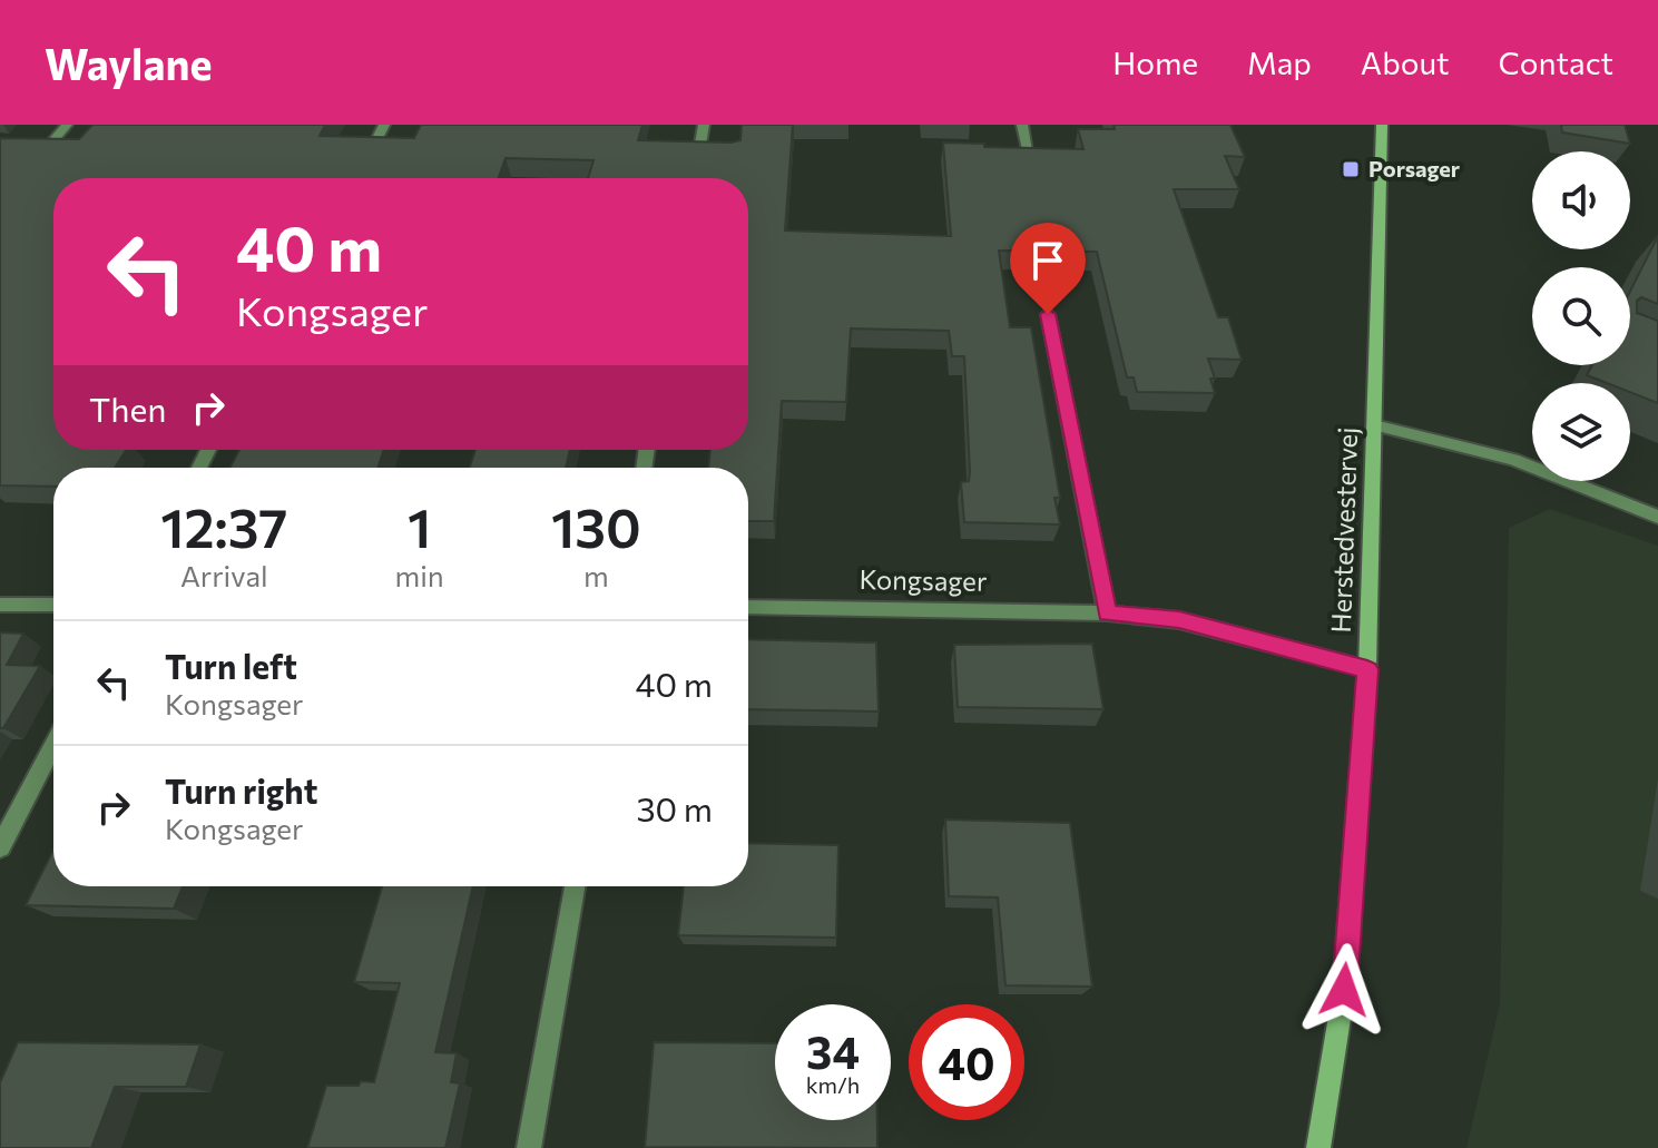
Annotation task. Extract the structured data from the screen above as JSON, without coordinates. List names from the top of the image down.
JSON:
{
  "streets": {
    "street": ["Herstedvestervej", "Kongsager"]
  },
  "crossings": [
    ["Herstedvestervej", "Kongsager"]
  ],
  "places": {
    "transit": ["Porsager"]
  },
  "page": {
    "header": "Waylane",
    "nav": [
      "Home",
      "Map",
      "About",
      "Contact"
    ],
    "turn": ["40 m", "Kongsager"],
    "then": "Then",
    "eta": [
      "12:37",
      "Arrival",
      "1",
      "min",
      "130",
      "m"
    ],
    "list": [
      {
        "name": "Turn left",
        "note": "Kongsager",
        "value": "40 m"
      },
      {
        "name": "Turn right",
        "note": "Kongsager",
        "value": "30 m"
      }
    ],
    "speed": "34 km/h",
    "limit": "40"
  }
}
